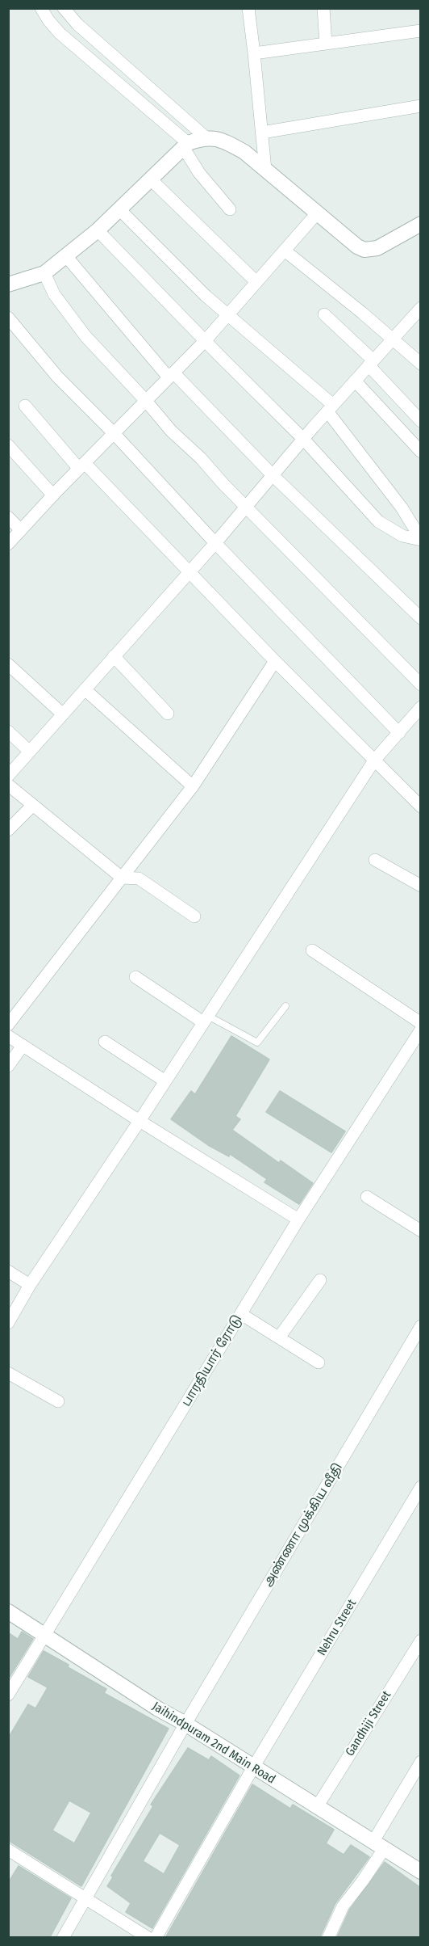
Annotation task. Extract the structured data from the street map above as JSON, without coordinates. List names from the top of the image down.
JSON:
{
  "streets": {
    "street": [
      "பாரதியார் ரோடு",
      "அண்ணா முக்கிய வீதி",
      "Nehru Street",
      "Gandhiji Street",
      "Jaihindpuram 2nd Main Road"
    ]
  },
  "crossings": [
    ["பாரதியார் ரோடு", "Jaihindpuram 2nd Main Road"],
    ["அண்ணா முக்கிய வீதி", "Jaihindpuram 2nd Main Road"],
    ["Nehru Street", "Jaihindpuram 2nd Main Road"],
    ["Gandhiji Street", "Jaihindpuram 2nd Main Road"]
  ]
}
